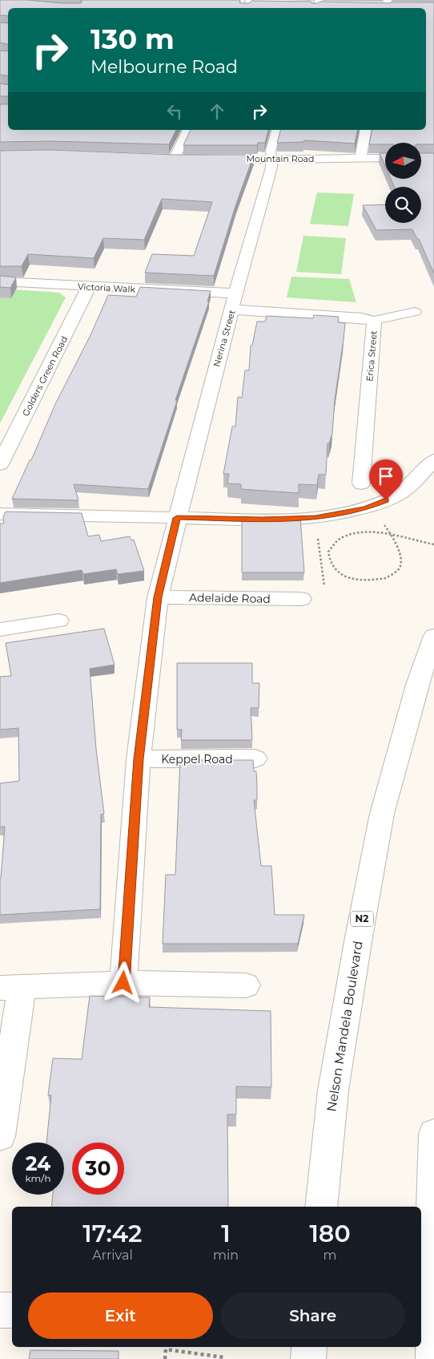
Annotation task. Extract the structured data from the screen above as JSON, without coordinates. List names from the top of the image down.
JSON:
{
  "streets": {
    "main road": [
      "Mountain Road",
      "Victoria Walk",
      "Nerina Street",
      "Erica Street",
      "Golders Green Road",
      "Adelaide Road",
      "Keppel Road",
      "N2",
      "Nelson Mandela Boulevard"
    ]
  },
  "crossings": [
    ["Mountain Road", "Nerina Street"],
    ["Victoria Walk", "Nerina Street"],
    ["Victoria Walk", "Golders Green Road"],
    ["Nerina Street", "Erica Street"],
    ["Nerina Street", "Adelaide Road"],
    ["Nerina Street", "Keppel Road"]
  ],
  "north": "left",
  "page": {
    "turn": ["130 m", "Melbourne Road"],
    "speed": "24 km/h",
    "limit": "30",
    "eta": [
      "17:42",
      "Arrival",
      "1",
      "min",
      "180",
      "m"
    ],
    "buttons": ["Exit", "Share"]
  }
}
